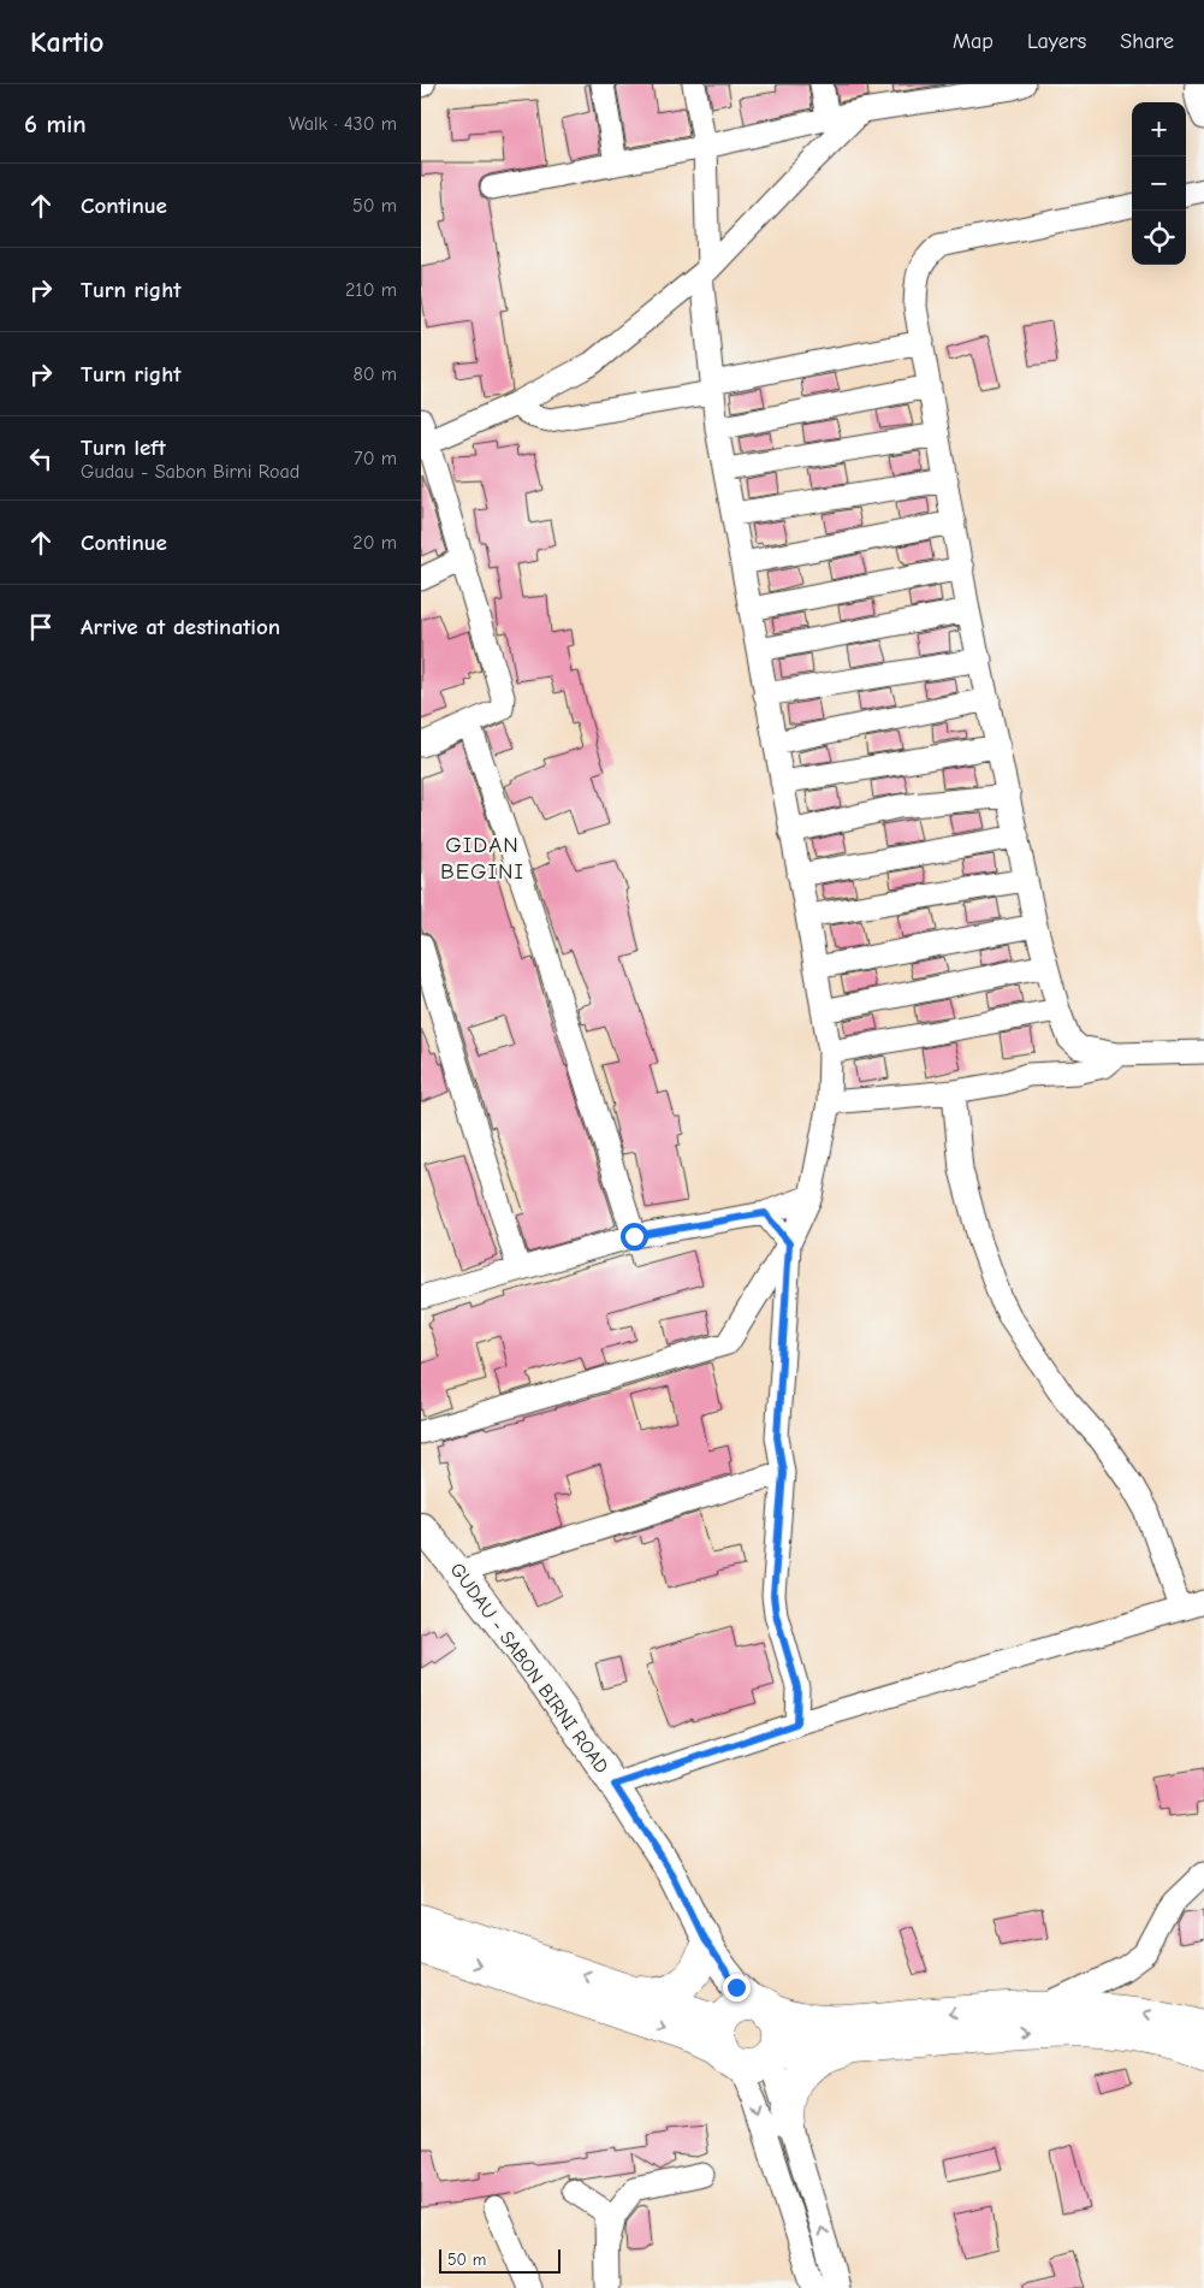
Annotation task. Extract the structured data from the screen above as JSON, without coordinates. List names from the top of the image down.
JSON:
{
  "streets": {
    "main road": ["GUDAU - SABON BIRNI ROAD"]
  },
  "districts": ["GIDAN BEGINI"],
  "scale_bar": "50 m",
  "page": {
    "header": "Kartio",
    "nav": ["Map", "Layers", "Share"],
    "heading": ["6 min", "Walk · 430 m"],
    "map_buttons": ["+", "−"],
    "list": [
      ["Continue", "50 m"],
      ["Turn right", "210 m"],
      ["Turn right", "80 m"],
      ["Turn left", "Gudau - Sabon Birni Road", "70 m"],
      ["Continue", "20 m"],
      "Arrive at destination"
    ],
    "scale": "50 m"
  }
}
